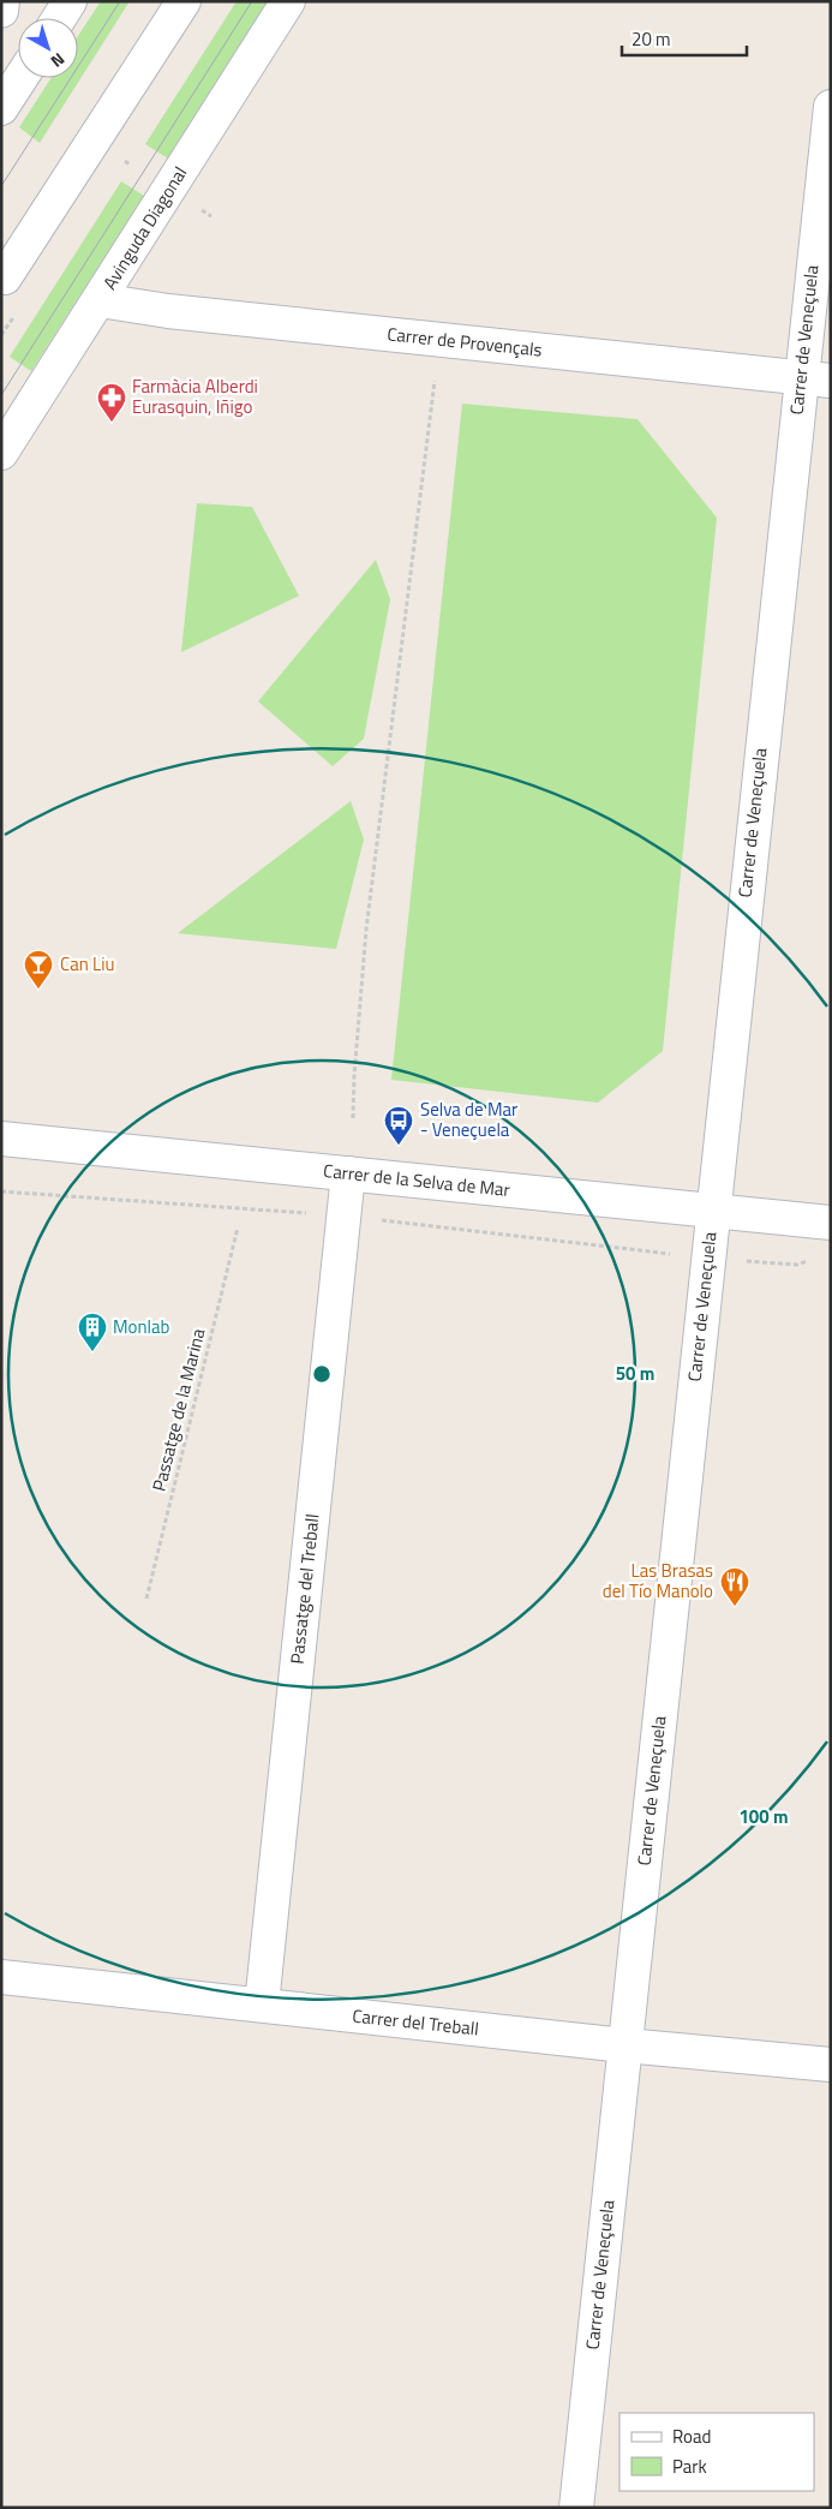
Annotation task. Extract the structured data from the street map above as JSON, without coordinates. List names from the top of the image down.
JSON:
{
  "streets": {
    "street": [
      "Avinguda Diagonal",
      "Carrer de Veneçuela",
      "Carrer de Provençals",
      "Carrer de la Selva de Mar",
      "Passatge del Treball",
      "Carrer del Treball"
    ],
    "path": ["Passatge de la Marina"]
  },
  "crossings": [
    ["Avinguda Diagonal", "Carrer de Provençals"],
    ["Carrer de Veneçuela", "Carrer de Provençals"],
    ["Carrer de Veneçuela", "Carrer de la Selva de Mar"],
    ["Carrer de Veneçuela", "Carrer del Treball"],
    ["Carrer de la Selva de Mar", "Passatge del Treball"],
    ["Passatge del Treball", "Carrer del Treball"]
  ],
  "places": {
    "pharmacy": ["Farmàcia Alberdi Eurasquin, Iñigo"],
    "bar": ["Can Liu"],
    "bus stop": ["Selva de Mar - Veneçuela"],
    "building": ["Monlab"],
    "restaurant": ["Las Brasas del Tío Manolo"]
  },
  "legend": ["Road", "Park"],
  "scale_bar": "20 m",
  "north": "bottom right",
  "rings": ["50 m", "100 m"]
}
